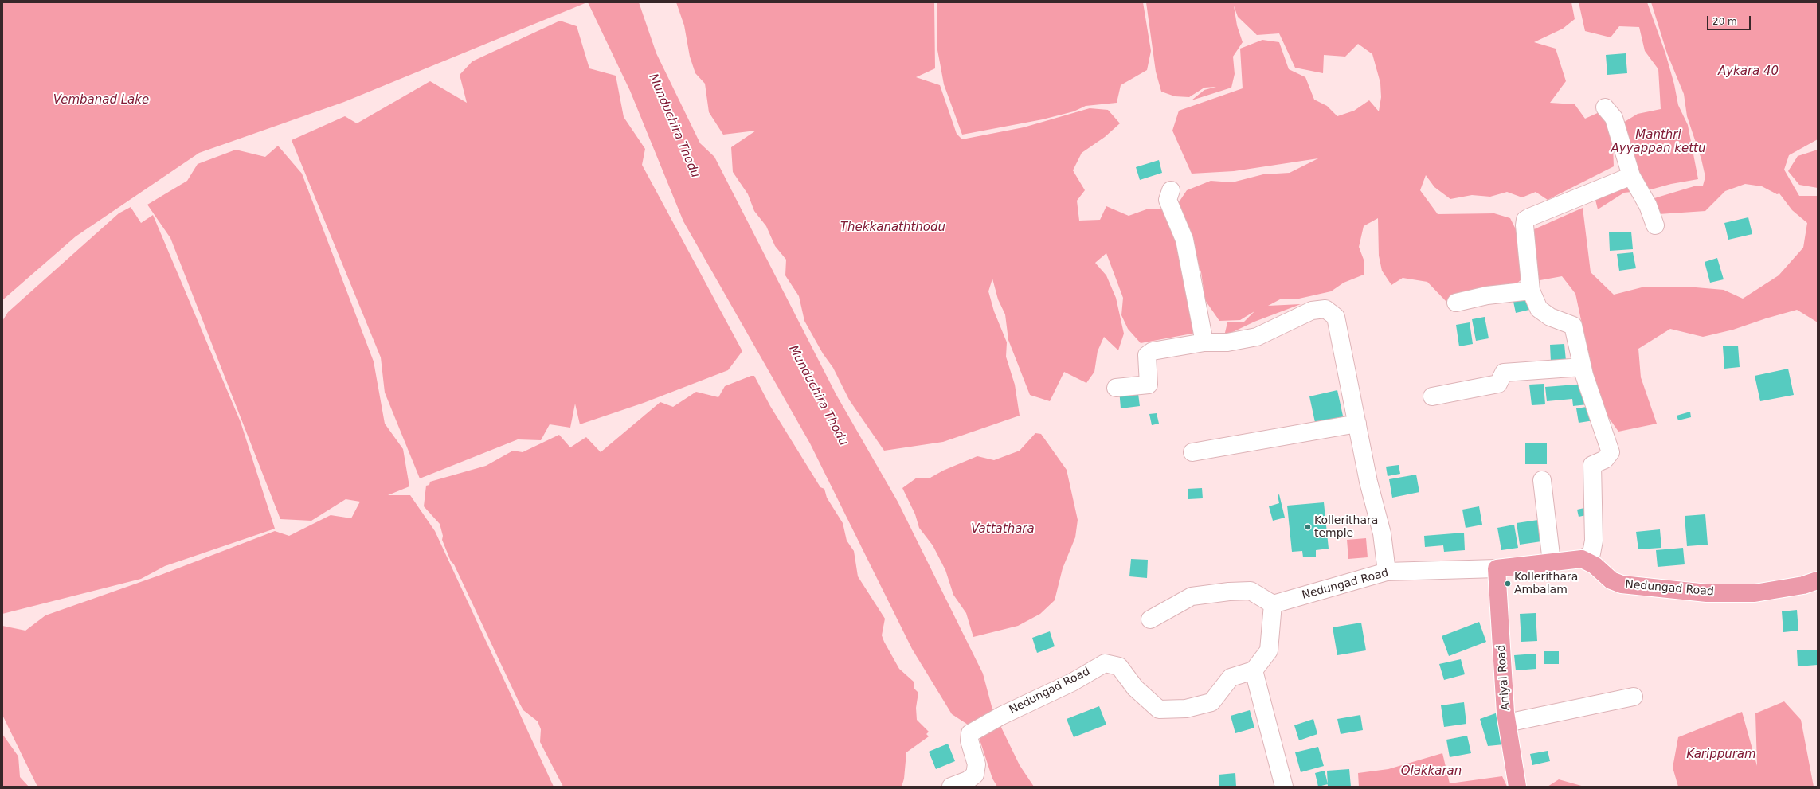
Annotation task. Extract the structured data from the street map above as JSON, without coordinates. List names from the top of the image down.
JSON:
{
  "streets": {
    "main road": ["Nedungad Road", "Aniyal Road"]
  },
  "crossings": [
    ["Nedungad Road", "Aniyal Road"]
  ],
  "water": [
    "Aykara 40",
    "Vembanad Lake",
    "Munduchira Thodu",
    "Manthri Ayyappan kettu",
    "Thekkanaththodu",
    "Vattathara",
    "Karippuram",
    "Olakkaran"
  ],
  "places": ["Kollerithara temple", "Kollerithara Ambalam"],
  "scale_bar": "20 m"
}
